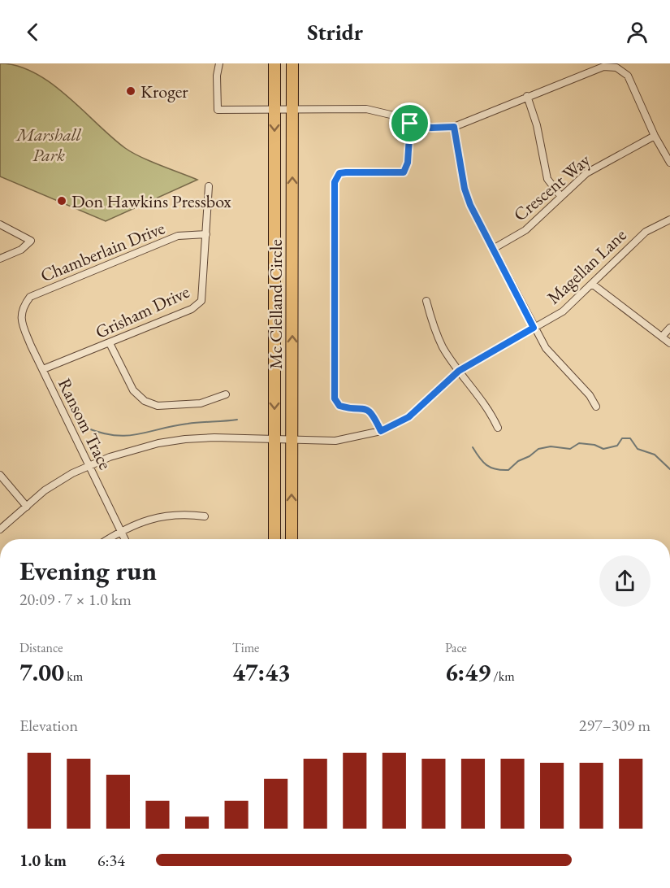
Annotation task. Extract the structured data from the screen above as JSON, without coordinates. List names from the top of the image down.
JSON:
{
  "streets": {
    "highway": ["Mc Clelland Circle"],
    "street": [
      "Crescent Way",
      "Chamberlain Drive",
      "Magellan Lane",
      "Grisham Drive",
      "Ransom Trace"
    ]
  },
  "crossings": [
    ["Chamberlain Drive", "Grisham Drive"],
    ["Chamberlain Drive", "Ransom Trace"],
    ["Magellan Lane", "Mc Clelland Circle"],
    ["Magellan Lane", "Ransom Trace"],
    ["Grisham Drive", "Ransom Trace"]
  ],
  "parks": ["Marshall Park"],
  "places": ["Kroger", "Don Hawkins Pressbox"],
  "page": {
    "header": "Stridr",
    "heading": ["Evening run", "20:09 · 7 × 1.0 km"],
    "stats": [
      ["Distance", "7.00 km"],
      ["Time", "47:43"],
      ["Pace", "6:49 /km"]
    ],
    "chart": ["Elevation", "297–309 m"],
    "list": [
      {
        "name": "1.0 km",
        "note": "6:34"
      }
    ]
  }
}
